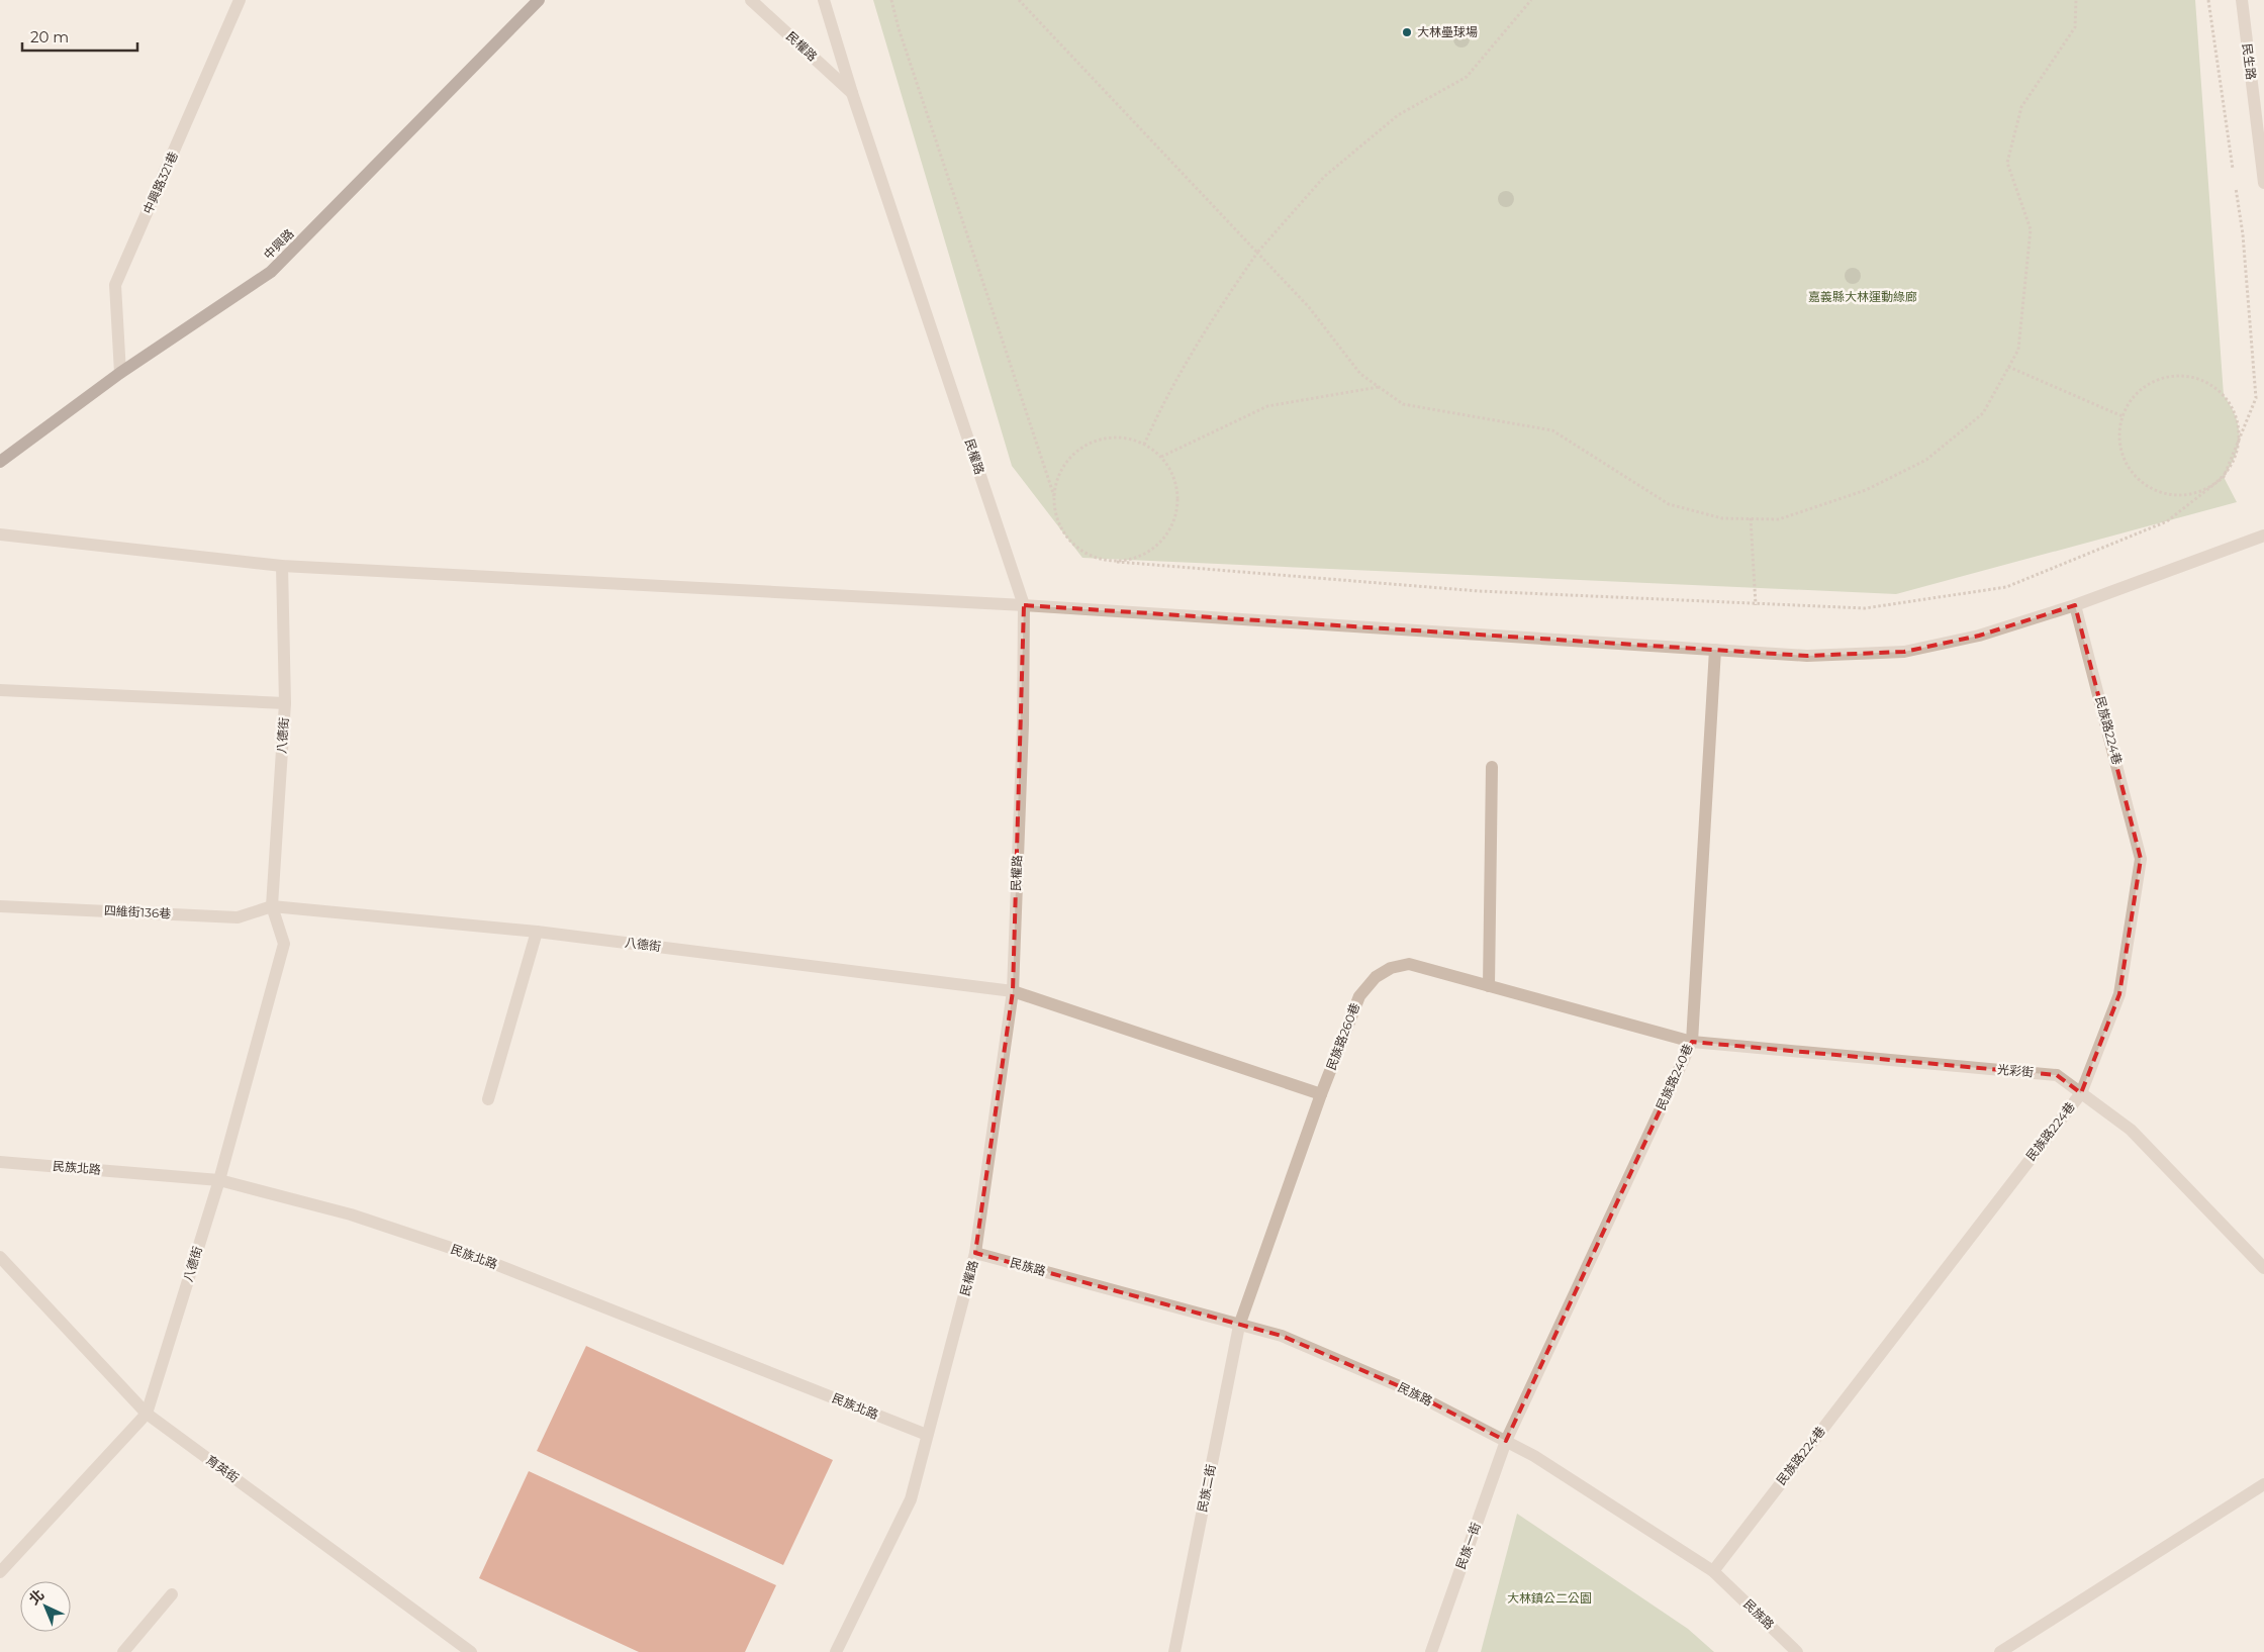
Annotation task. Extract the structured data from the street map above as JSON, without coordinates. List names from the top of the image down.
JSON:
{
  "streets": {
    "main road": ["中興路"],
    "street": [
      "民權路",
      "民生路",
      "中興路321巷",
      "民族路224巷",
      "八德街",
      "四維街136巷",
      "民族路260巷",
      "光彩街",
      "民族路240巷",
      "民族北路",
      "民族路",
      "育英街",
      "民族二街",
      "民族一街"
    ]
  },
  "crossings": [
    ["民權路", "八德街"],
    ["民權路", "民族北路"],
    ["民權路", "民族路"],
    ["中興路321巷", "中興路"],
    ["民族路224巷", "光彩街"],
    ["民族路224巷", "民族路"],
    ["八德街", "四維街136巷"],
    ["八德街", "民族路260巷"],
    ["八德街", "民族北路"],
    ["八德街", "育英街"],
    ["民族路260巷", "光彩街"],
    ["民族路260巷", "民族路240巷"],
    ["民族路260巷", "民族路"],
    ["民族路260巷", "民族二街"],
    ["光彩街", "民族路240巷"],
    ["民族路240巷", "民族路"],
    ["民族路240巷", "民族一街"],
    ["民族路", "民族二街"],
    ["民族路", "民族一街"]
  ],
  "parks": ["嘉義縣大林運動綠廊", "大林鎮公二公園"],
  "places": ["大林壘球場"],
  "scale_bar": "20 m",
  "north": "top left"
}
